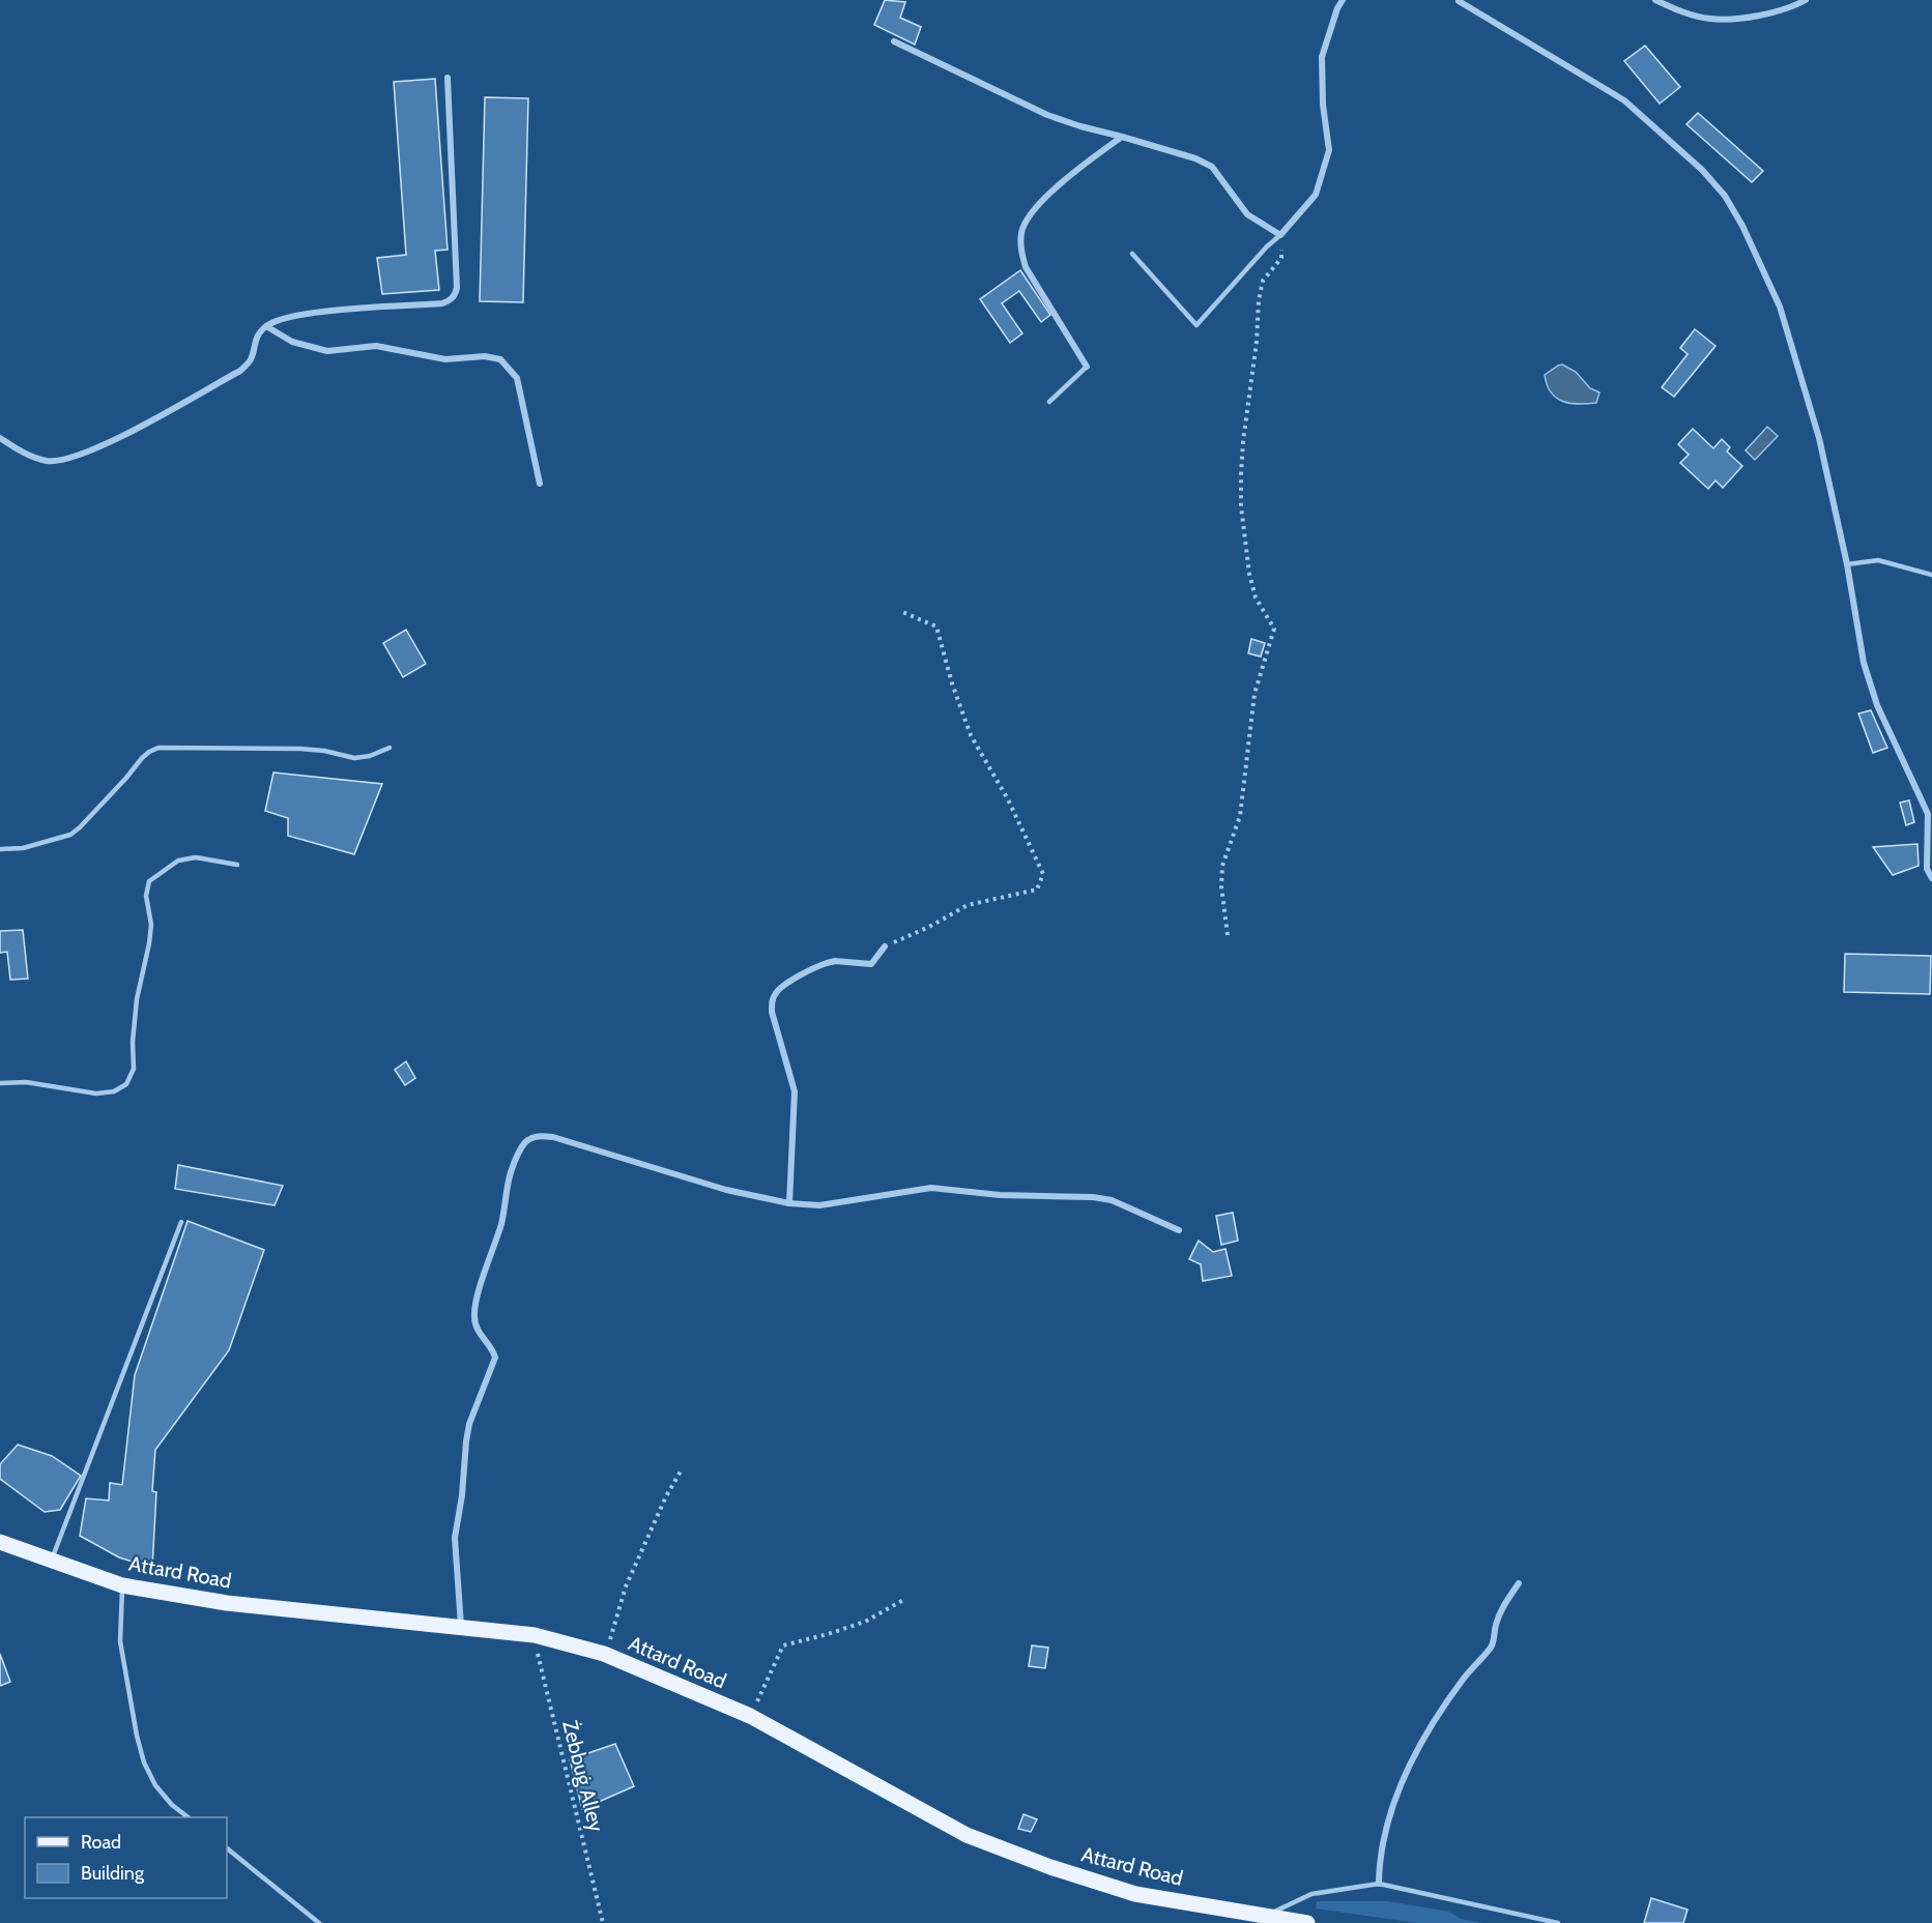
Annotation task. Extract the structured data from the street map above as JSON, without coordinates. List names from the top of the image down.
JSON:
{
  "streets": {
    "main road": ["Attard Road"],
    "path": ["Żebbuġ Alley"]
  },
  "crossings": [
    ["Attard Road", "Żebbuġ Alley"]
  ],
  "legend": ["Road", "Building"]
}
